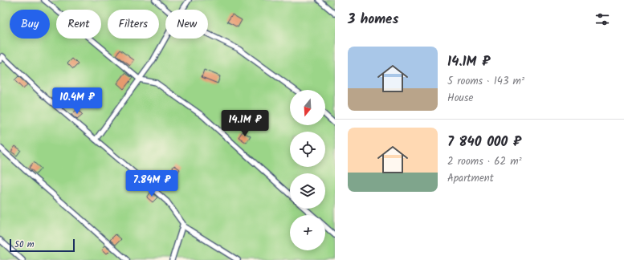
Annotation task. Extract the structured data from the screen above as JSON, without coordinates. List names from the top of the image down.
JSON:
{
  "scale_bar": "50 m",
  "north": "bottom",
  "page": {
    "heading": "3 homes",
    "chip": [
      "Buy",
      "Rent",
      "Filters",
      "New"
    ],
    "list": [
      {
        "name": "14.1M ₽",
        "note": "5 rooms · 143 m² · House"
      },
      {
        "name": "7 840 000 ₽",
        "note": "2 rooms · 62 m² · Apartment"
      }
    ],
    "price": ["10.4M ₽", "14.1M ₽", "7.84M ₽"],
    "map_buttons": "+",
    "scale": "50 m"
  }
}
